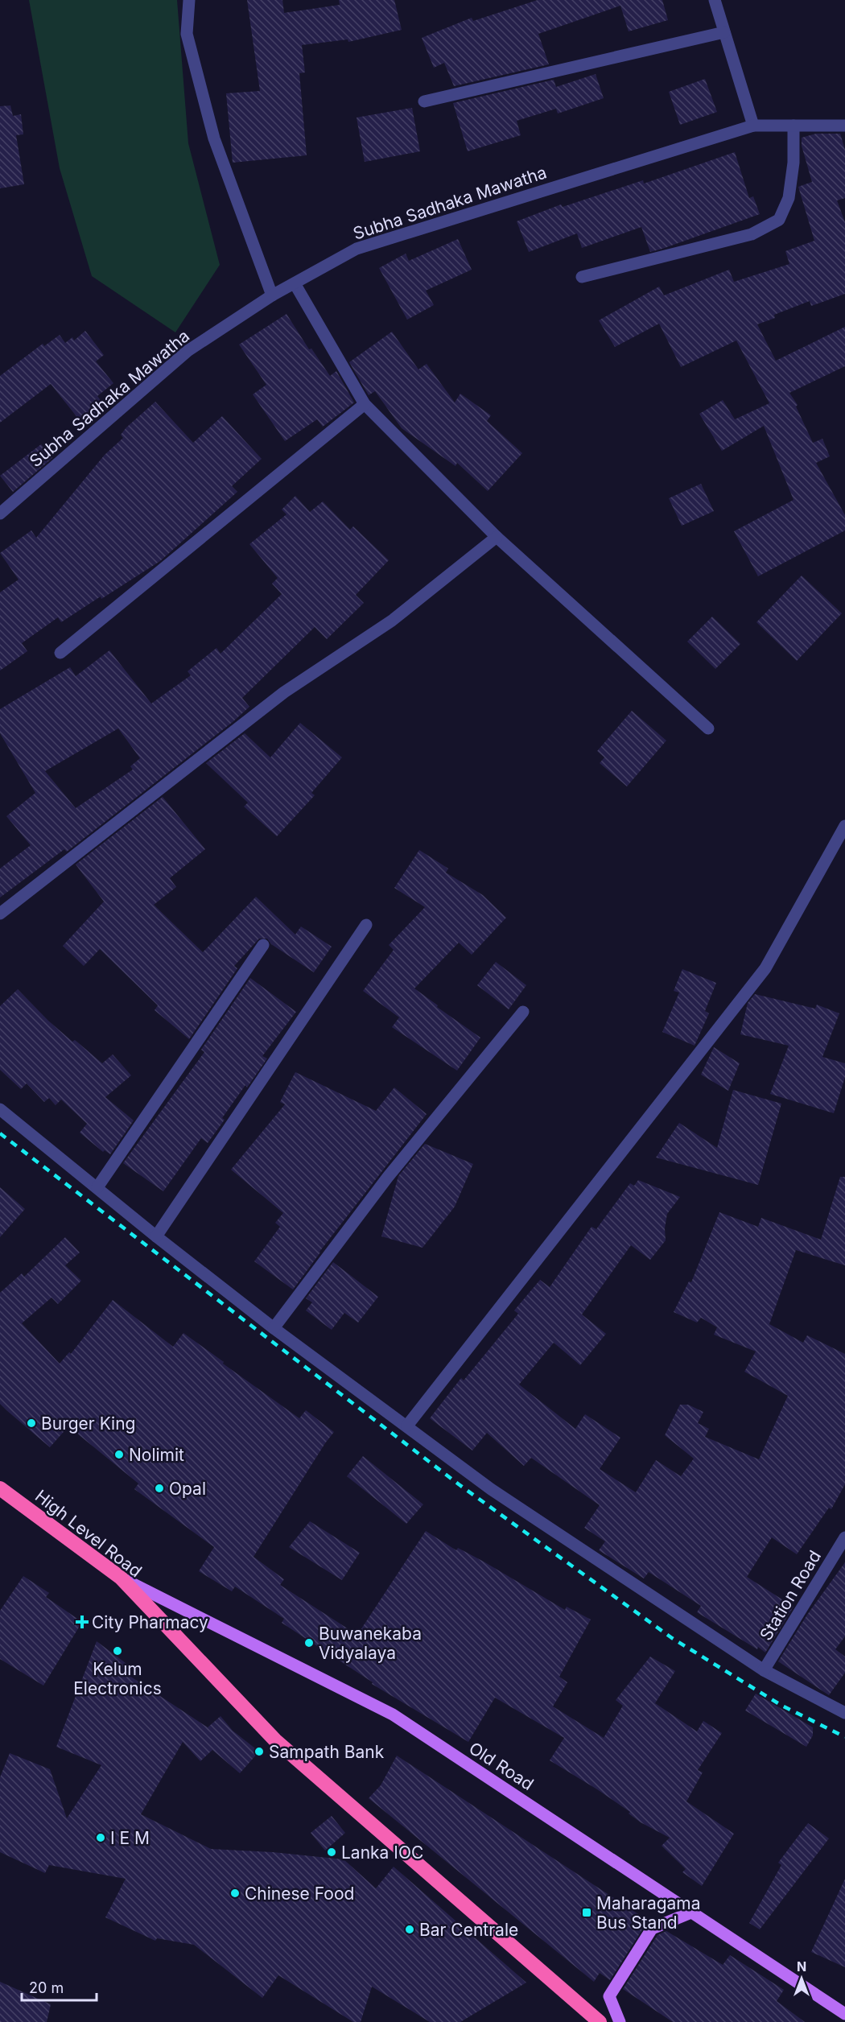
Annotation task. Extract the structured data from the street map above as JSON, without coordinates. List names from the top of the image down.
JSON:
{
  "streets": {
    "highway": ["High Level Road"],
    "main road": ["Old Road"],
    "street": ["Subha Sadhaka Mawatha", "Station Road"]
  },
  "crossings": [
    ["High Level Road", "Old Road"]
  ],
  "places": {
    "other": [
      "Burger King",
      "Nolimit",
      "Opal",
      "Buwanekaba Vidyalaya",
      "Kelum Electronics",
      "Sampath Bank",
      "I E M",
      "Lanka IOC",
      "Chinese Food",
      "Bar Centrale"
    ],
    "health": ["City Pharmacy"],
    "transit": ["Maharagama Bus Stand"]
  },
  "scale_bar": "20 m",
  "north": "top"
}
